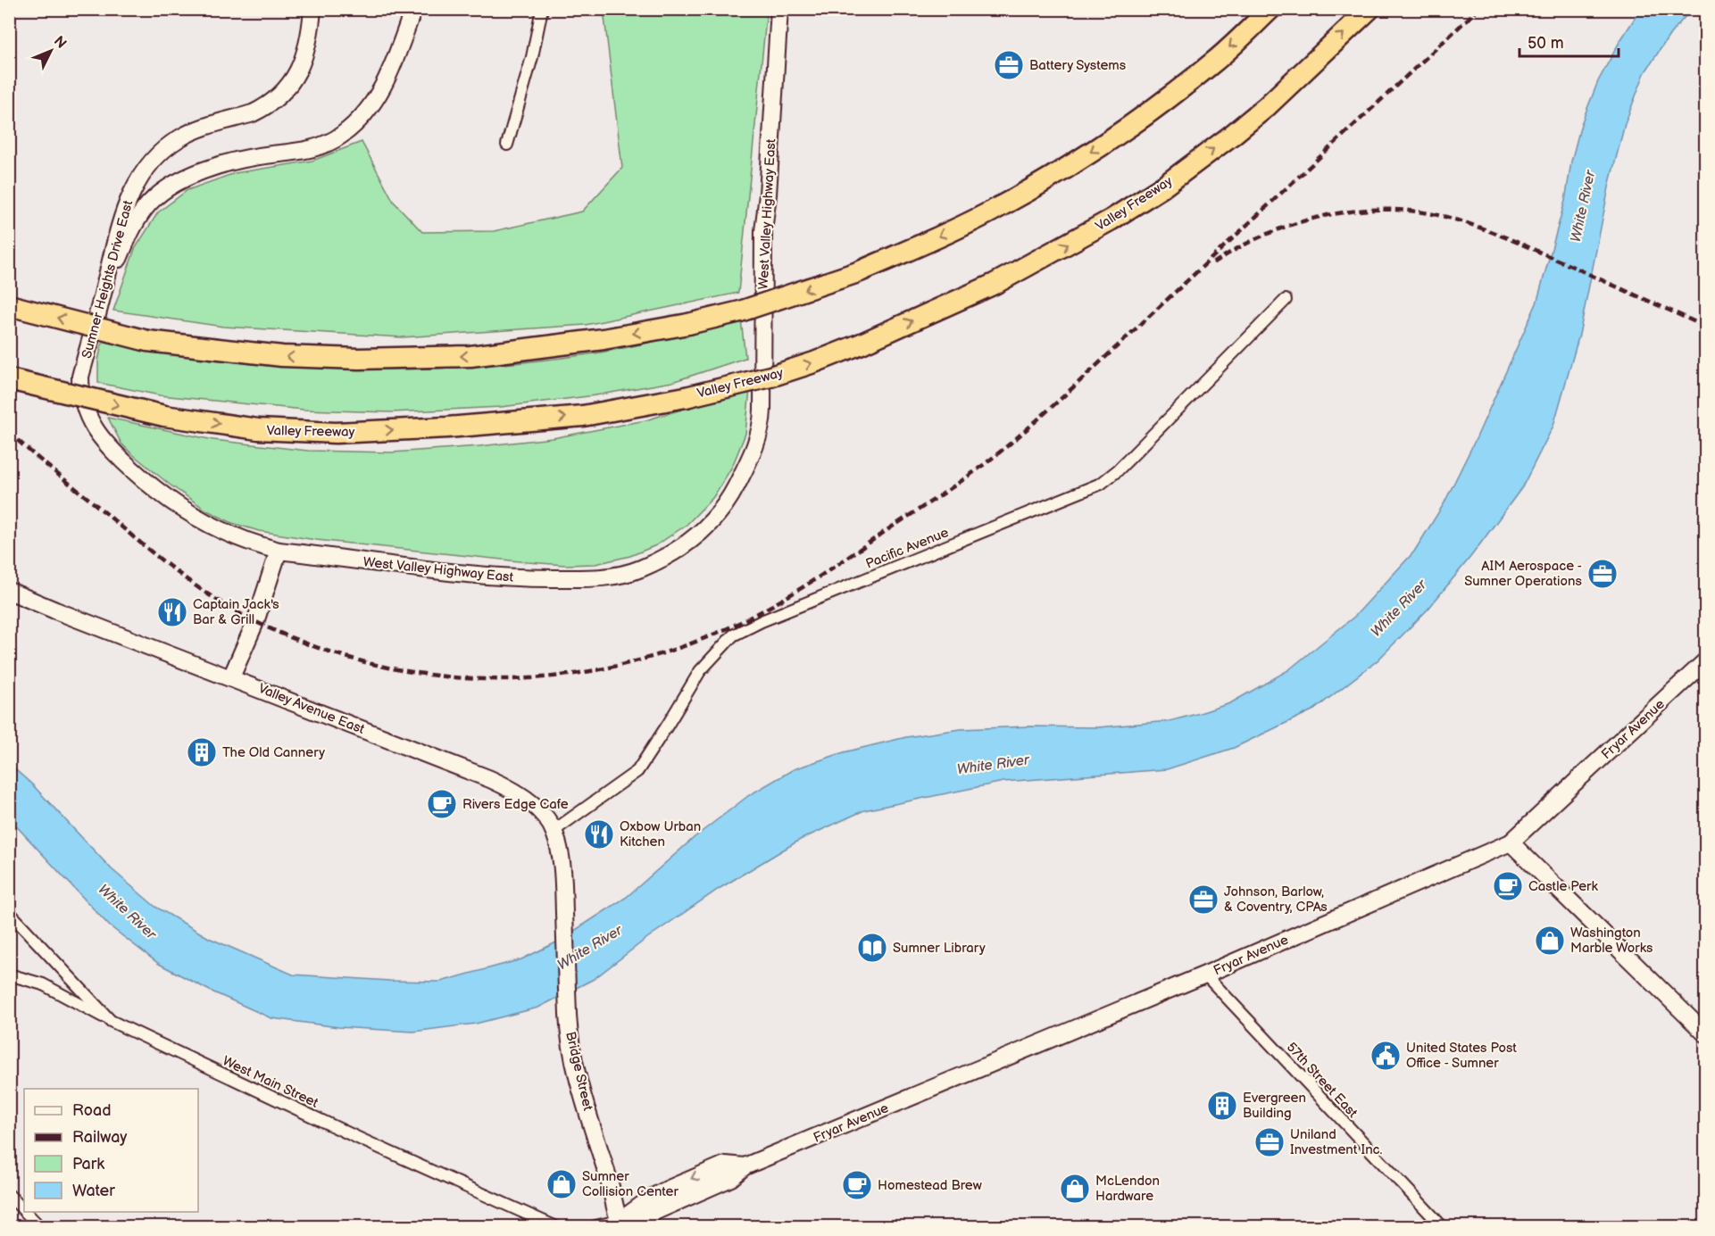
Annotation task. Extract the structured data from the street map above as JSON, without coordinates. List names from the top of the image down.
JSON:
{
  "streets": {
    "highway": ["Valley Freeway"],
    "street": [
      "West Valley Highway East",
      "Sumner Heights Drive East",
      "Pacific Avenue",
      "Valley Avenue East",
      "Fryar Avenue",
      "Bridge Street",
      "57th Street East",
      "West Main Street"
    ]
  },
  "crossings": [
    ["West Valley Highway East", "Sumner Heights Drive East"],
    ["Pacific Avenue", "Valley Avenue East"],
    ["Valley Avenue East", "Bridge Street"],
    ["Fryar Avenue", "Bridge Street"],
    ["Fryar Avenue", "57th Street East"]
  ],
  "water": ["White River"],
  "places": {
    "office": [
      "Battery Systems",
      "AIM Aerospace - Sumner Operations",
      "Johnson, Barlow, & Coventry, CPAs",
      "Uniland Investment Inc."
    ],
    "restaurant": ["Captain Jack's Bar & Grill", "Oxbow Urban Kitchen"],
    "building": ["The Old Cannery", "Evergreen Building"],
    "cafe": ["Rivers Edge Cafe", "Castle Perk", "Homestead Brew"],
    "shop": ["Washington Marble Works", "Sumner Collision Center", "McLendon Hardware"],
    "library": ["Sumner Library"],
    "public building": ["United States Post Office - Sumner"]
  },
  "legend": [
    "Road",
    "Railway",
    "Park",
    "Water"
  ],
  "scale_bar": "50 m",
  "north": "top right"
}
